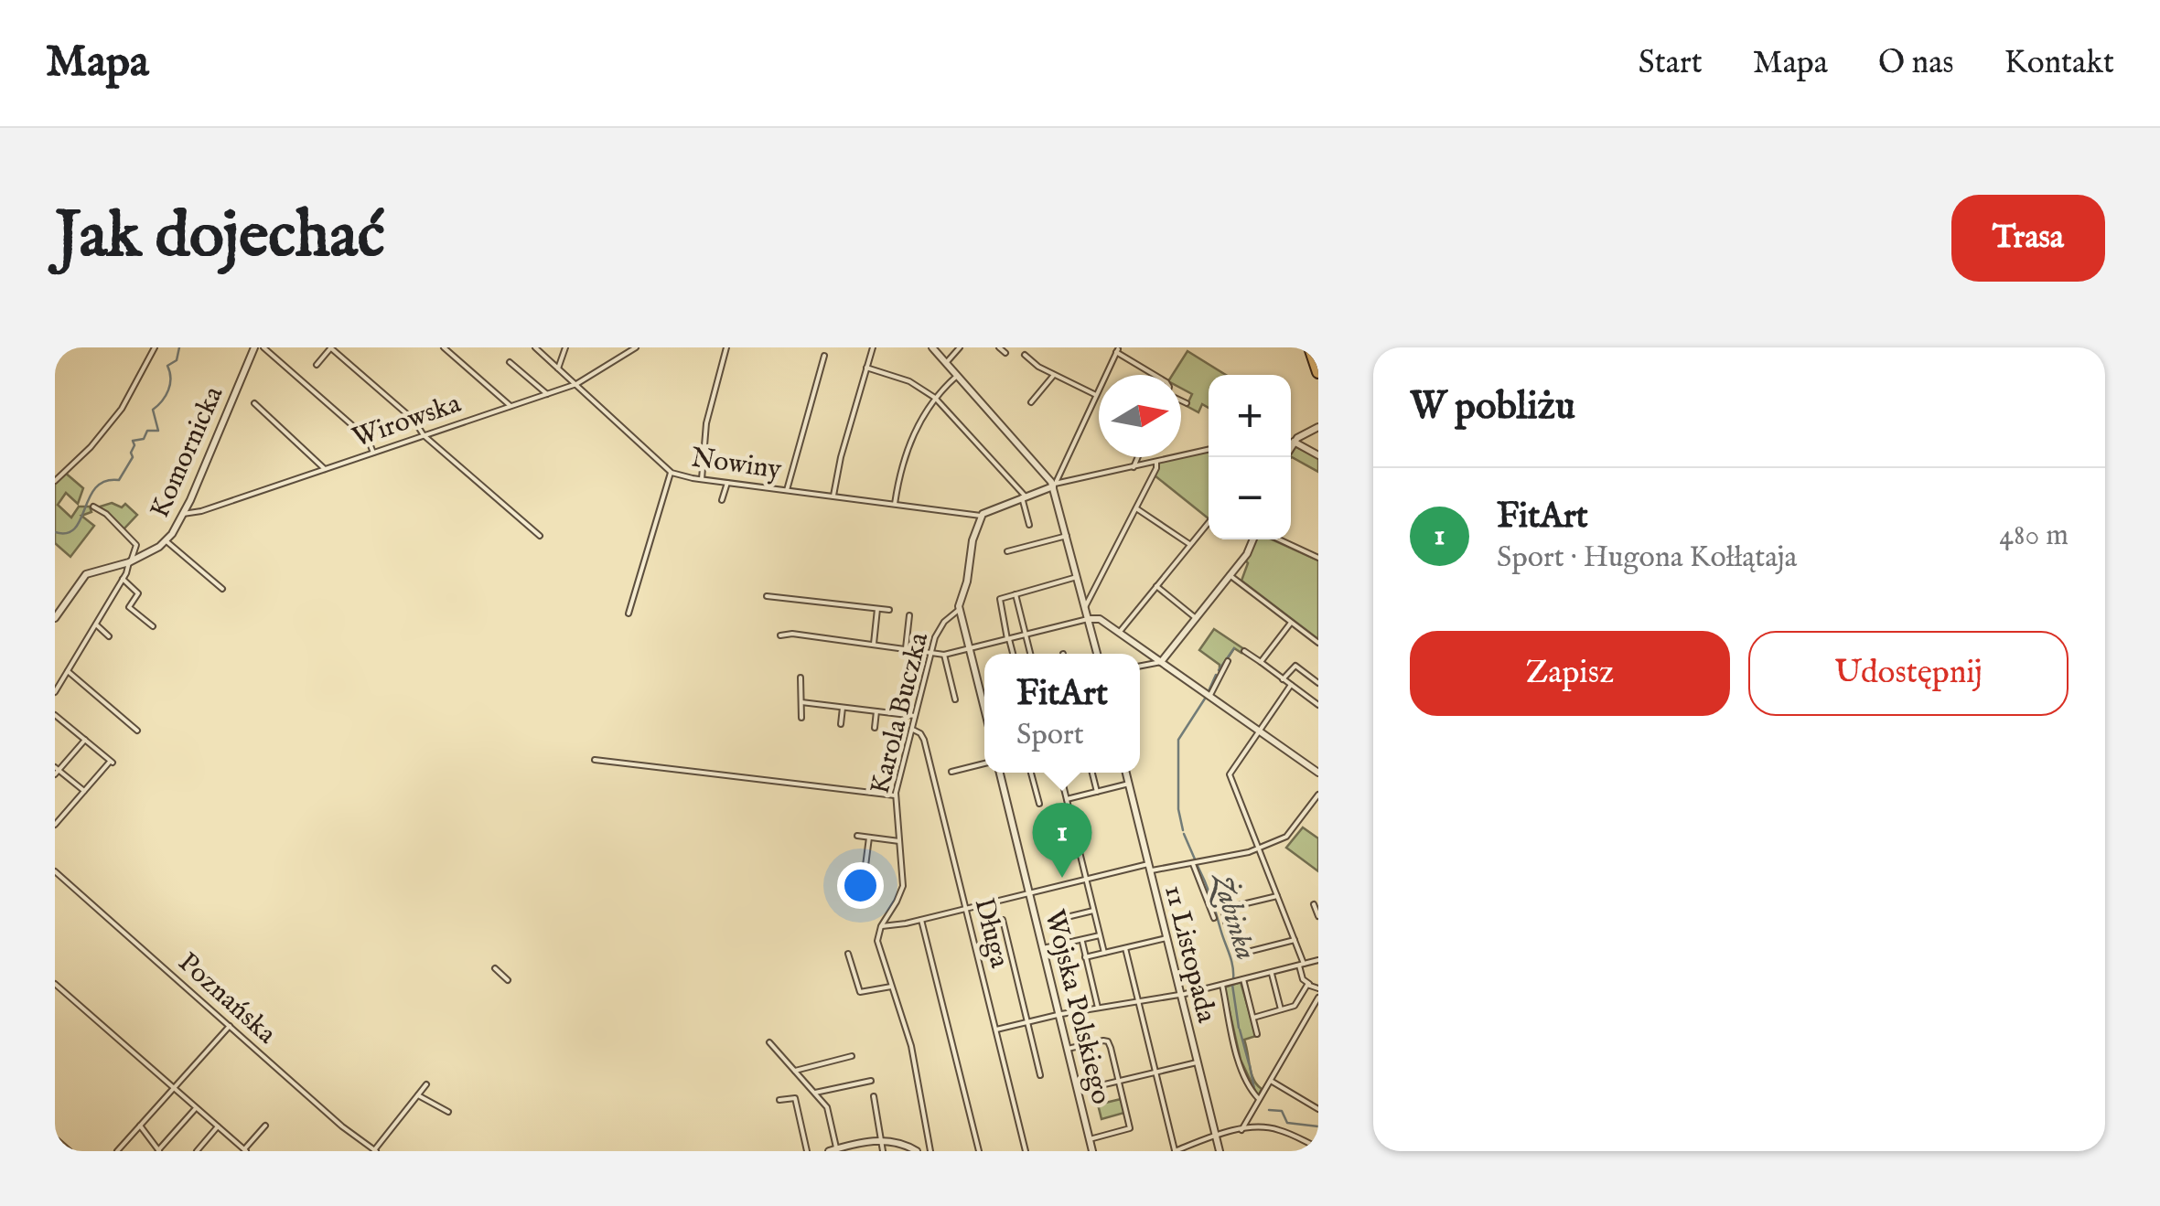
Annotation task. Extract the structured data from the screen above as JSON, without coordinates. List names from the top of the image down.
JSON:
{
  "streets": {
    "street": [
      "Wirowska",
      "Komornicka",
      "Nowiny",
      "Karola Buczka",
      "Długa",
      "11 Listopada",
      "Poznańska",
      "Wojska Polskiego"
    ]
  },
  "crossings": [
    ["Wirowska", "Komornicka"],
    ["Wirowska", "Nowiny"],
    ["Karola Buczka", "Długa"]
  ],
  "water": ["Żabinka"],
  "north": "right",
  "page": {
    "header": "Mapa",
    "nav": [
      "Start",
      "Mapa",
      "O nas",
      "Kontakt"
    ],
    "buttons": [
      "Trasa",
      ["Zapisz", "Udostępnij"]
    ],
    "title": "Jak dojechać",
    "heading": "W pobliżu",
    "map_buttons": ["+", "−"],
    "list": [
      {
        "mark": "1",
        "name": "FitArt",
        "note": "Sport · Hugona Kołłątaja",
        "value": "480 m"
      }
    ],
    "popup": ["FitArt", "Sport"],
    "pins": "1"
  }
}
